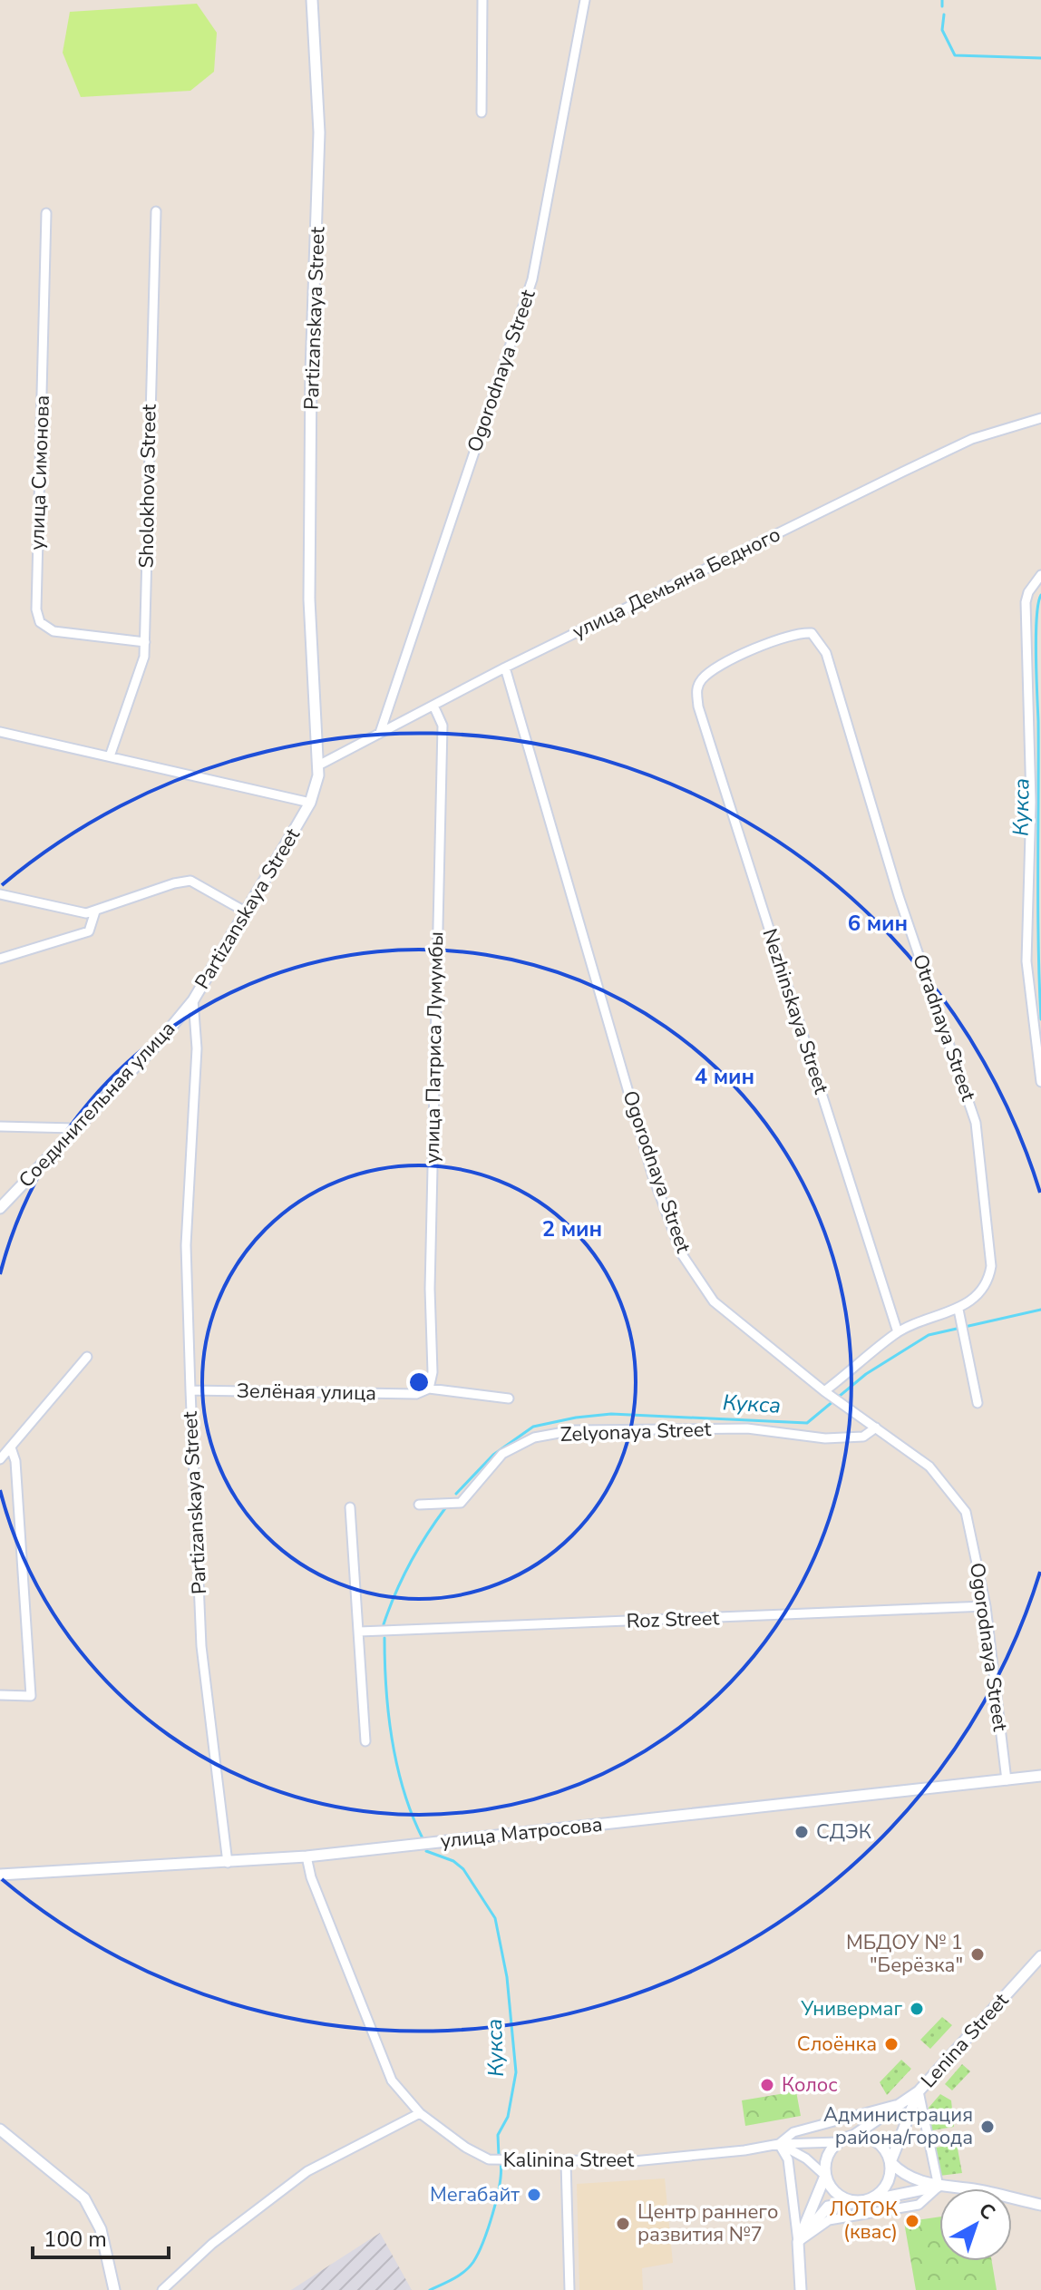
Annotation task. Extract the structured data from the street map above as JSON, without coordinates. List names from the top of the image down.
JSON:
{
  "streets": {
    "street": [
      "Partizanskaya Street",
      "Ogorodnaya Street",
      "улица Симонова",
      "Sholokhova Street",
      "улица Демьяна Бедного",
      "Nezhinskaya Street",
      "Otradnaya Street",
      "улица Патриса Лумумбы",
      "Соединительная улица",
      "Зелёная улица",
      "Zelyonaya Street",
      "Roz Street",
      "улица Матросова",
      "Lenina Street",
      "Kalinina Street"
    ]
  },
  "crossings": [
    ["Partizanskaya Street", "улица Демьяна Бедного"],
    ["Partizanskaya Street", "Соединительная улица"],
    ["Partizanskaya Street", "Зелёная улица"],
    ["Partizanskaya Street", "улица Матросова"],
    ["Ogorodnaya Street", "улица Демьяна Бедного"],
    ["Ogorodnaya Street", "Zelyonaya Street"],
    ["Ogorodnaya Street", "Roz Street"],
    ["Ogorodnaya Street", "улица Матросова"],
    ["улица Симонова", "Sholokhova Street"],
    ["улица Демьяна Бедного", "улица Патриса Лумумбы"],
    ["Nezhinskaya Street", "Otradnaya Street"],
    ["улица Патриса Лумумбы", "Зелёная улица"],
    ["Lenina Street", "Kalinina Street"]
  ],
  "water": ["Кукса"],
  "places": [
    "СДЭК",
    "МБДОУ № 1 \"Берёзка\"",
    "Универмаг",
    "Слоёнка",
    "Колос",
    "Администрация района/города",
    "Мегабайт",
    "ЛОТОК (квас)",
    "Центр раннего развития №7"
  ],
  "scale_bar": "100 m",
  "north": "top right",
  "rings": ["6 мин", "4 мин", "2 мин"]
}
